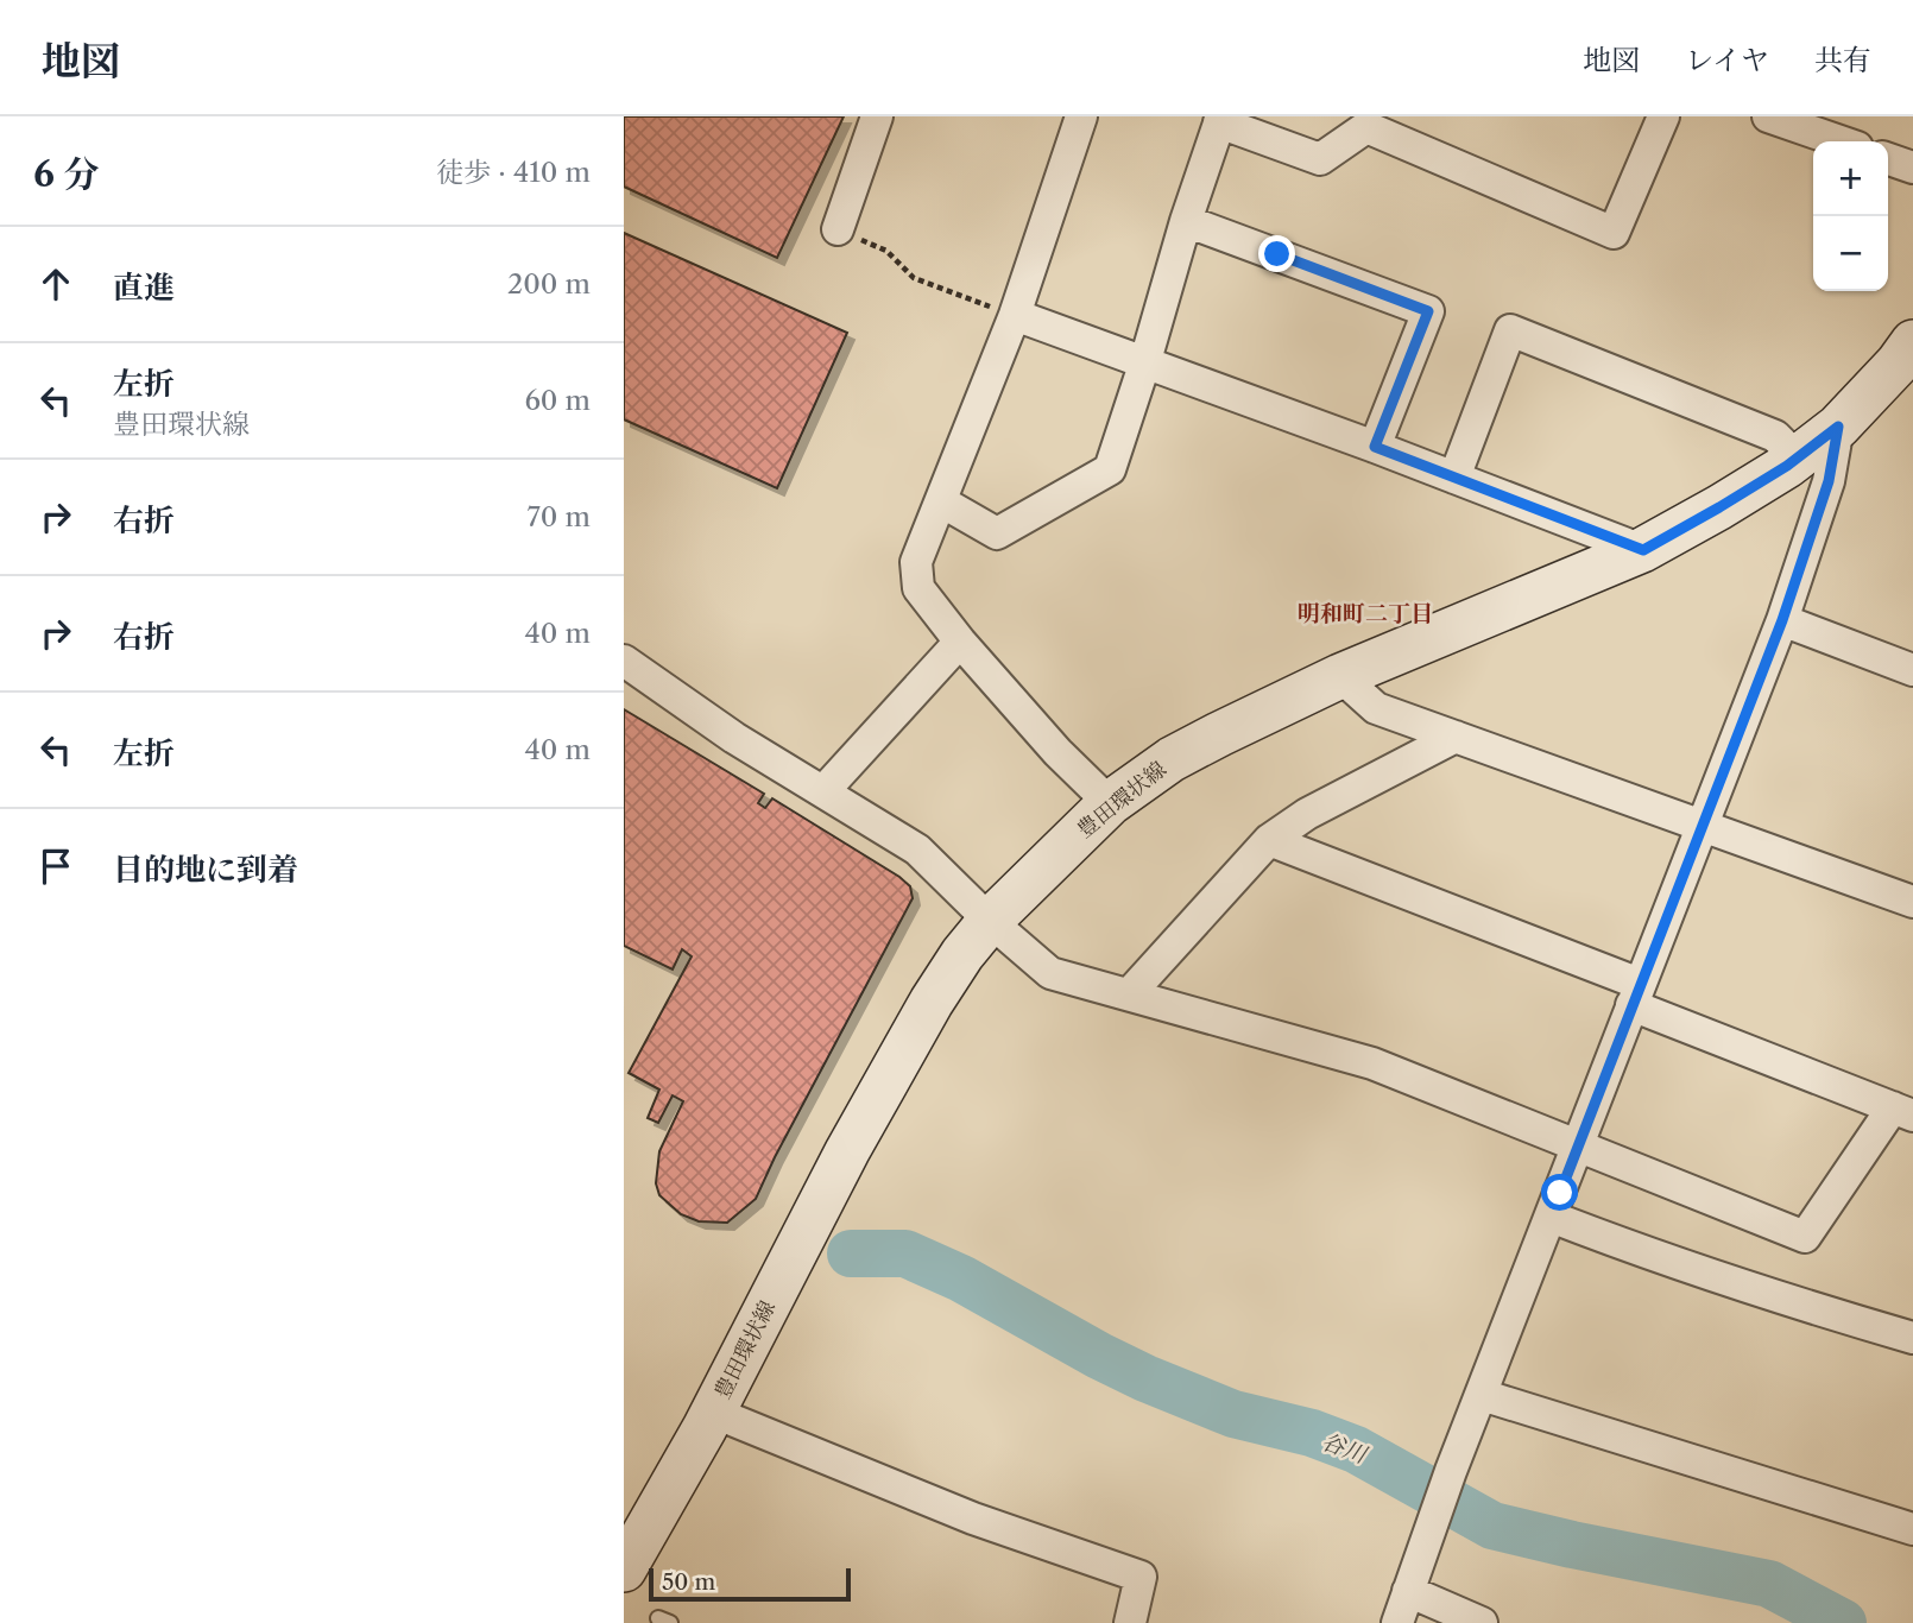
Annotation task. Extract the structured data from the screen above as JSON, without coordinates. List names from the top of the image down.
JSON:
{
  "streets": {
    "main road": ["豊田環状線"]
  },
  "districts": ["明和町二丁目"],
  "water": ["谷川"],
  "scale_bar": "50 m",
  "page": {
    "header": "地図",
    "nav": ["地図", "レイヤ", "共有"],
    "heading": ["6 分", "徒歩 · 410 m"],
    "map_buttons": ["+", "−"],
    "list": [
      ["直進", "200 m"],
      ["左折", "豊田環状線", "60 m"],
      ["右折", "70 m"],
      ["右折", "40 m"],
      ["左折", "40 m"],
      "目的地に到着"
    ],
    "scale": "50 m"
  }
}
